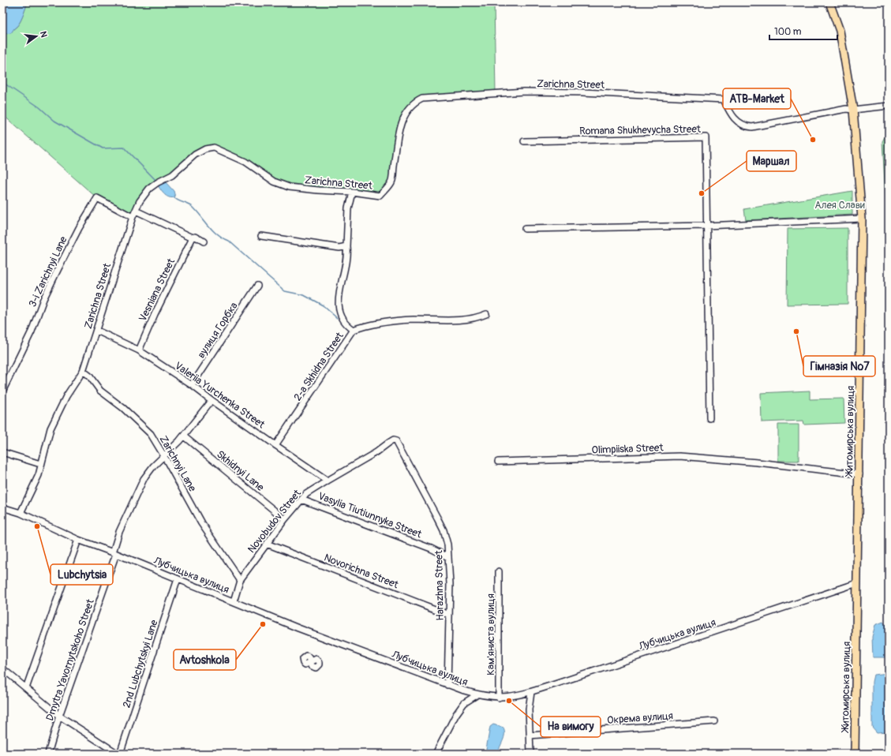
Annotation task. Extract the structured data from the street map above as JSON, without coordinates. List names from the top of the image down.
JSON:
{
  "streets": {
    "main road": ["Житомирська вулиця"],
    "street": [
      "Zarichna Street",
      "Romana Shukhevycha Street",
      "3-i Zarichnyi Lane",
      "Vesniana Street",
      "вулиця Горбка",
      "2-a Skhidna Street",
      "Valeriia Yurchenka Street",
      "Olimpiiska Street",
      "Zarichnyi Lane",
      "Skhidnyi Lane",
      "Vasylia Tiutiunnyka Street",
      "Novobudov Street",
      "Novorichna Street",
      "Лубчицька вулиця",
      "Harazhna Street",
      "Кам'яниста вулиця",
      "Dmytra Yavornytskoho Street",
      "2nd Lubchytskyi Lane",
      "Окрема вулиця"
    ]
  },
  "crossings": [
    ["Zarichna Street", "3-i Zarichnyi Lane"],
    ["Zarichna Street", "Valeriia Yurchenka Street"],
    ["Zarichna Street", "Житомирська вулиця"],
    ["Zarichna Street", "Zarichnyi Lane"],
    ["Zarichna Street", "Лубчицька вулиця"],
    ["Vesniana Street", "Valeriia Yurchenka Street"],
    ["вулиця Горбка", "Valeriia Yurchenka Street"],
    ["2-a Skhidna Street", "Valeriia Yurchenka Street"],
    ["Valeriia Yurchenka Street", "Novobudov Street"],
    ["Valeriia Yurchenka Street", "Dmytra Yavornytskoho Street"],
    ["Житомирська вулиця", "Olimpiiska Street"],
    ["Житомирська вулиця", "Лубчицька вулиця"],
    ["Zarichnyi Lane", "Novobudov Street"],
    ["Zarichnyi Lane", "Dmytra Yavornytskoho Street"],
    ["Skhidnyi Lane", "Novobudov Street"],
    ["Skhidnyi Lane", "Dmytra Yavornytskoho Street"],
    ["Vasylia Tiutiunnyka Street", "Novobudov Street"],
    ["Vasylia Tiutiunnyka Street", "Harazhna Street"],
    ["Novobudov Street", "Novorichna Street"],
    ["Novobudov Street", "Лубчицька вулиця"],
    ["Novobudov Street", "Harazhna Street"],
    ["Novorichna Street", "Harazhna Street"],
    ["Лубчицька вулиця", "Harazhna Street"],
    ["Лубчицька вулиця", "Кам'яниста вулиця"],
    ["Лубчицька вулиця", "Dmytra Yavornytskoho Street"],
    ["Лубчицька вулиця", "2nd Lubchytskyi Lane"]
  ],
  "parks": ["Алея Слави"],
  "places": [
    "ATB-Market",
    "Маршал",
    "Гімназія №7",
    "Lubchytsia",
    "Avtoshkola",
    "На вимогу"
  ],
  "scale_bar": "100 m",
  "north": "right"
}
